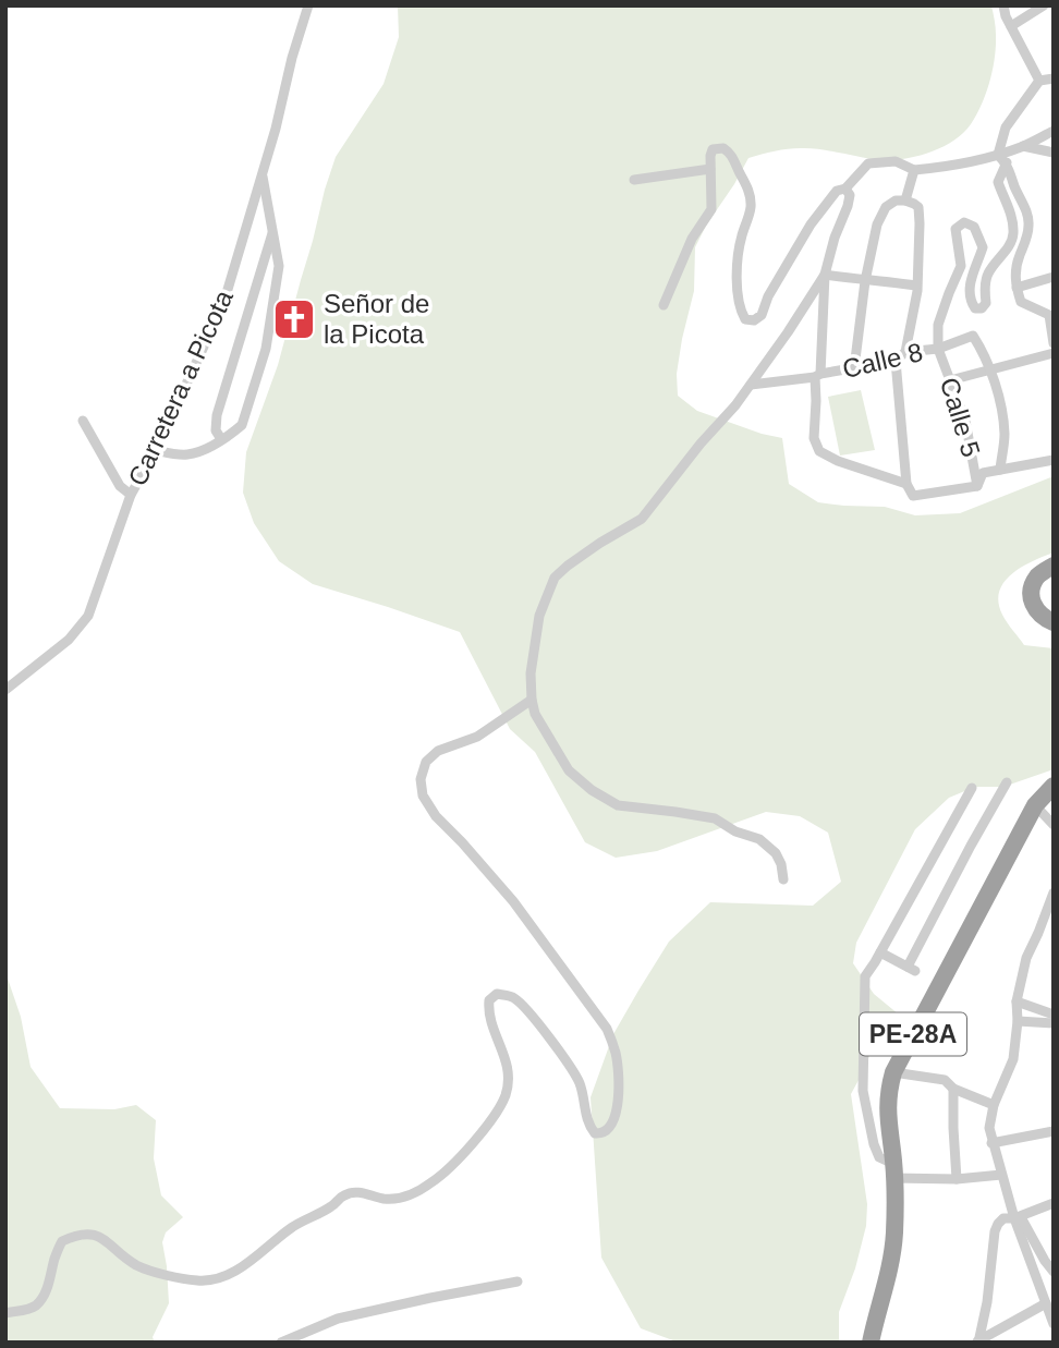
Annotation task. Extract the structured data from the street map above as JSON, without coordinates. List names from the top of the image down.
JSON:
{
  "streets": {
    "highway": ["PE-28A"],
    "street": ["Calle 8", "Carretera a Picota", "Calle 5"]
  },
  "crossings": [
    ["Calle 8", "Calle 5"]
  ],
  "places": {
    "church": ["Señor de la Picota"]
  }
}
